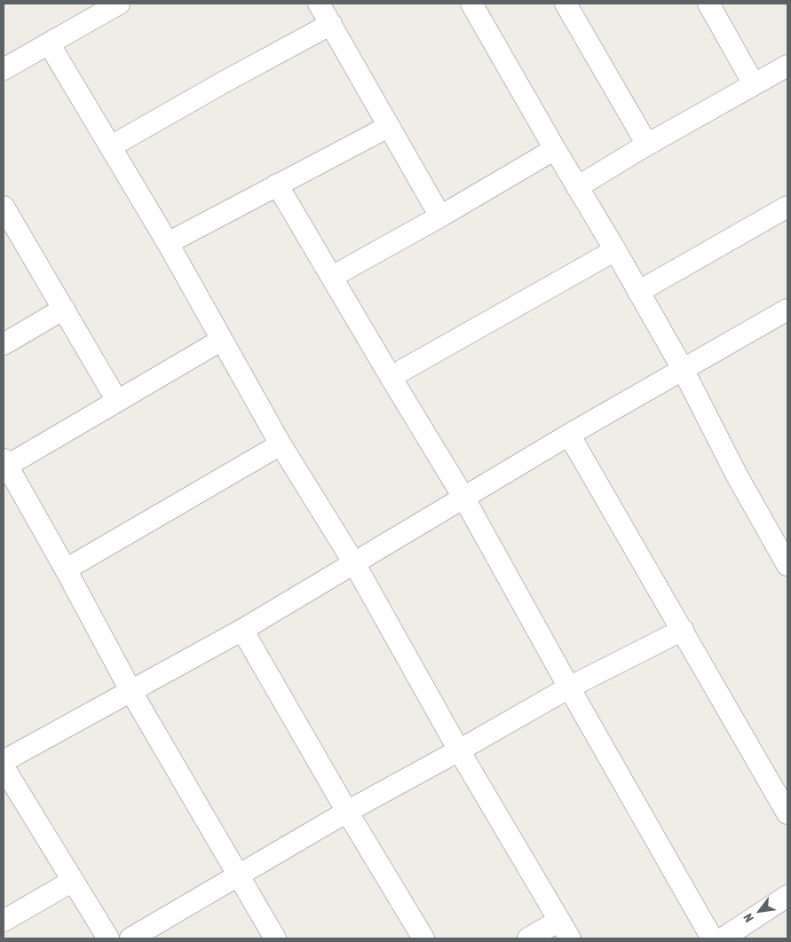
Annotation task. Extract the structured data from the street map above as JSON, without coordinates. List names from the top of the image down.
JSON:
{
  "north": "bottom left"
}
